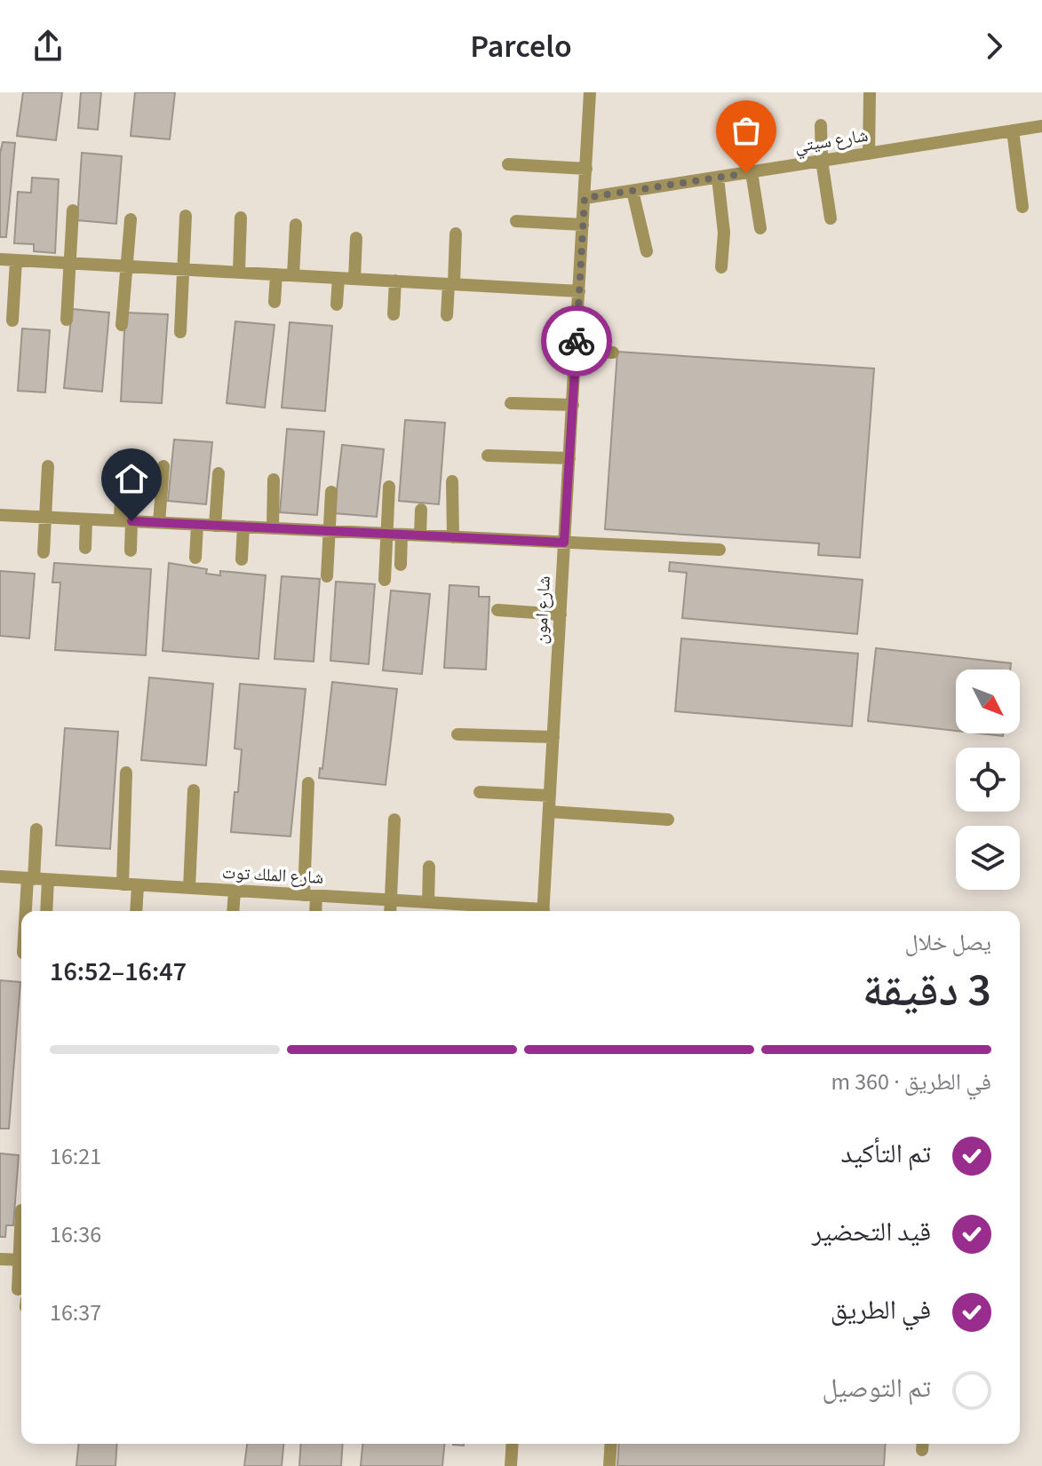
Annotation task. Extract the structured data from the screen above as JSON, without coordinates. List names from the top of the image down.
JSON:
{
  "streets": {
    "lane": ["شارع سيتي", "شارع امون", "شارع الملك توت"]
  },
  "crossings": [
    ["شارع سيتي", "شارع امون"]
  ],
  "north": "bottom right",
  "page": {
    "header": "Parcelo",
    "heading": ["3 دقيقة", "يصل خلال", "16:47–16:52"],
    "bar": "في الطريق · 360 m",
    "list": [
      ["تم التأكيد", "16:21"],
      ["قيد التحضير", "16:36"],
      ["في الطريق", "16:37"],
      "تم التوصيل"
    ]
  }
}
